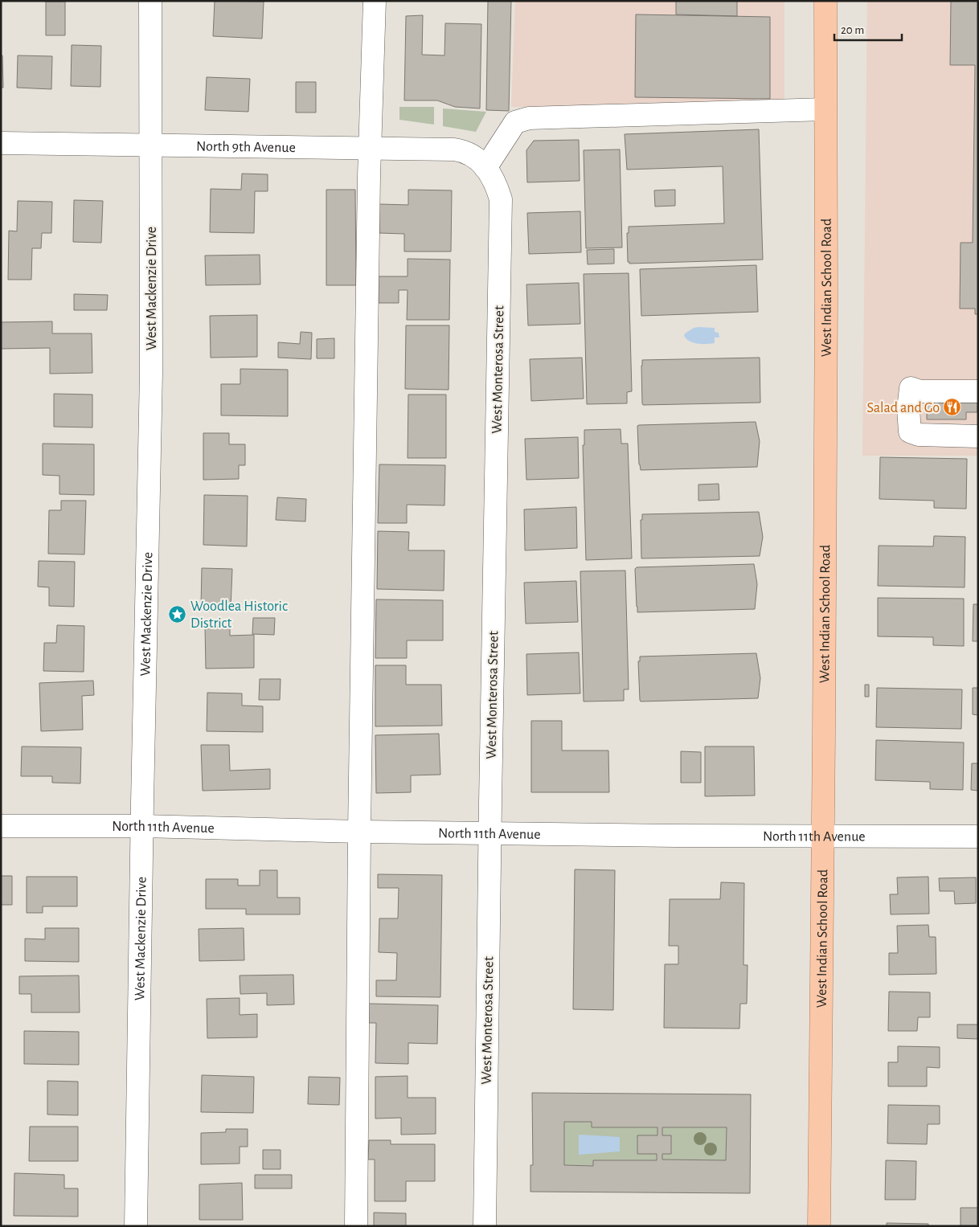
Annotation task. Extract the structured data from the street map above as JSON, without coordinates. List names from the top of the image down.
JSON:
{
  "streets": {
    "main road": ["West Indian School Road"],
    "street": [
      "North 9th Avenue",
      "West Mackenzie Drive",
      "West Monterosa Street",
      "North 11th Avenue"
    ]
  },
  "crossings": [
    ["North 9th Avenue", "West Mackenzie Drive"],
    ["North 9th Avenue", "West Monterosa Street"],
    ["West Mackenzie Drive", "North 11th Avenue"],
    ["West Indian School Road", "North 11th Avenue"],
    ["West Monterosa Street", "North 11th Avenue"]
  ],
  "places": {
    "restaurant": ["Salad and Go"],
    "place": ["Woodlea Historic District"]
  },
  "scale_bar": "20 m"
}
